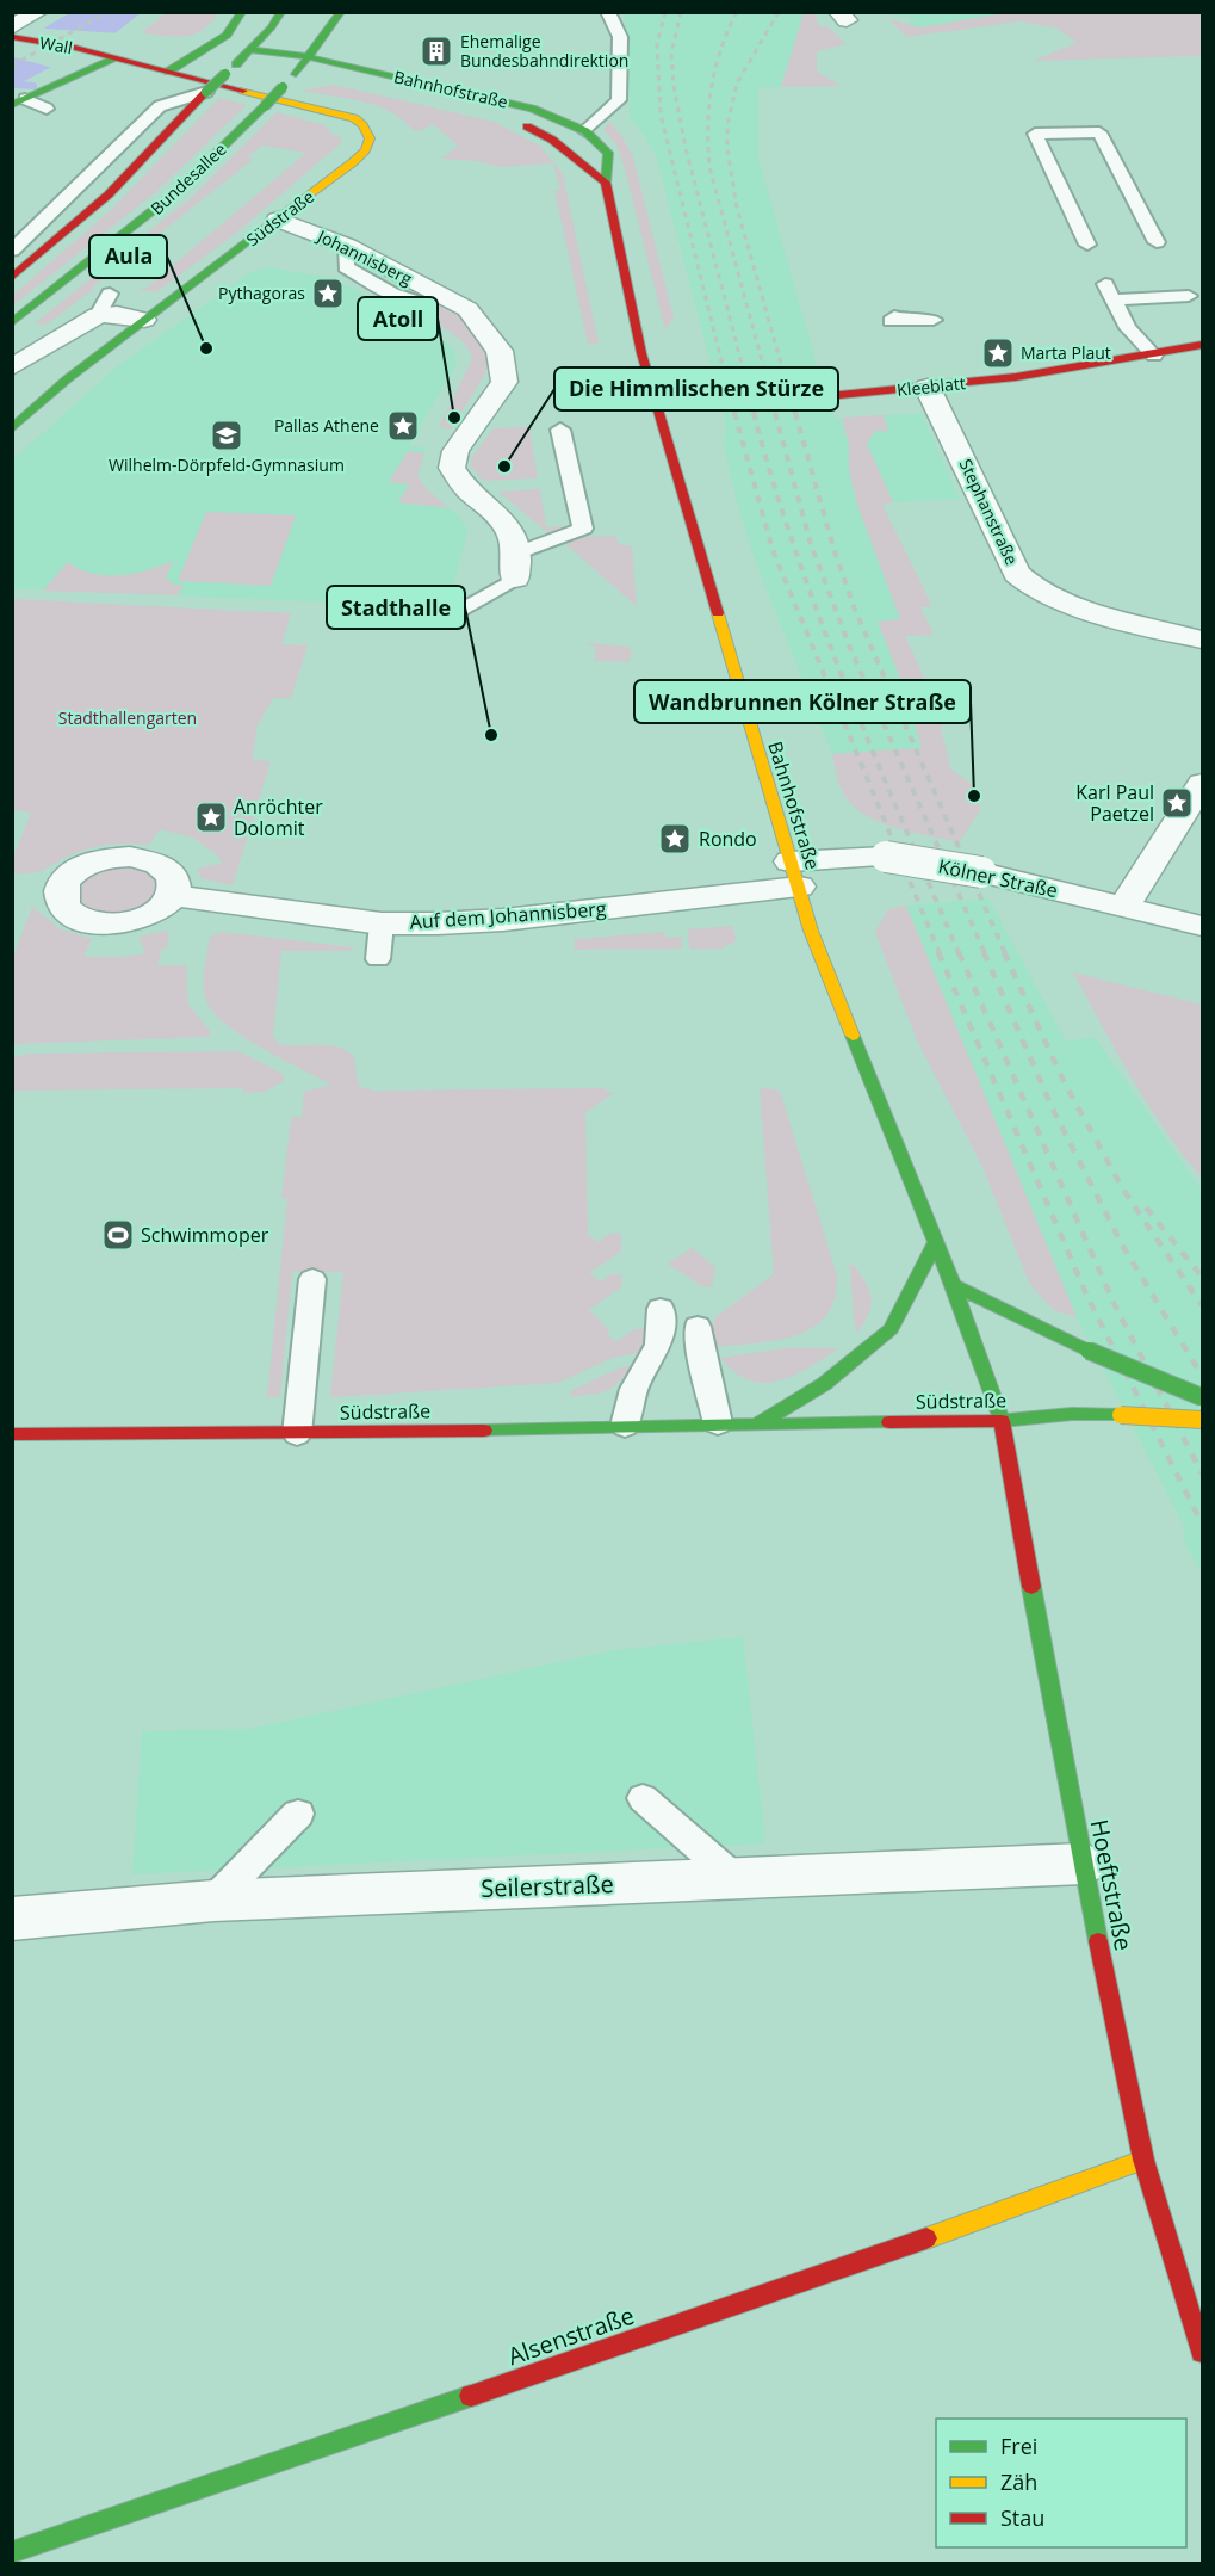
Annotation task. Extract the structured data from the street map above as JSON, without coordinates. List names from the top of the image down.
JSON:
{
  "streets": {
    "main road": [
      "Wall",
      "Bahnhofstraße",
      "Bundesallee",
      "Südstraße",
      "Kleeblatt",
      "Hoeftstraße",
      "Alsenstraße"
    ],
    "street": [
      "Johannisberg",
      "Stephanstraße",
      "Kölner Straße",
      "Auf dem Johannisberg",
      "Seilerstraße"
    ]
  },
  "crossings": [
    ["Wall", "Südstraße"],
    ["Bahnhofstraße", "Bundesallee"],
    ["Bahnhofstraße", "Südstraße"],
    ["Bahnhofstraße", "Kleeblatt"],
    ["Bahnhofstraße", "Kölner Straße"],
    ["Bahnhofstraße", "Auf dem Johannisberg"],
    ["Bahnhofstraße", "Hoeftstraße"],
    ["Südstraße", "Johannisberg"],
    ["Südstraße", "Hoeftstraße"],
    ["Kleeblatt", "Stephanstraße"],
    ["Kölner Straße", "Auf dem Johannisberg"],
    ["Hoeftstraße", "Seilerstraße"],
    ["Hoeftstraße", "Alsenstraße"]
  ],
  "parks": ["Stadthallengarten"],
  "places": {
    "building": ["Ehemalige Bundesbahndirektion"],
    "place": [
      "Pythagoras",
      "Marta Plaut",
      "Pallas Athene",
      "Karl Paul Paetzel",
      "Anröchter Dolomit",
      "Rondo"
    ],
    "other": [
      "Aula",
      "Atoll",
      "Die Himmlischen Stürze",
      "Stadthalle",
      "Wandbrunnen Kölner Straße"
    ],
    "school or university": ["Wilhelm-Dörpfeld-Gymnasium"],
    "sports": ["Schwimmoper"]
  },
  "legend": ["Frei", "Zäh", "Stau"]
}
